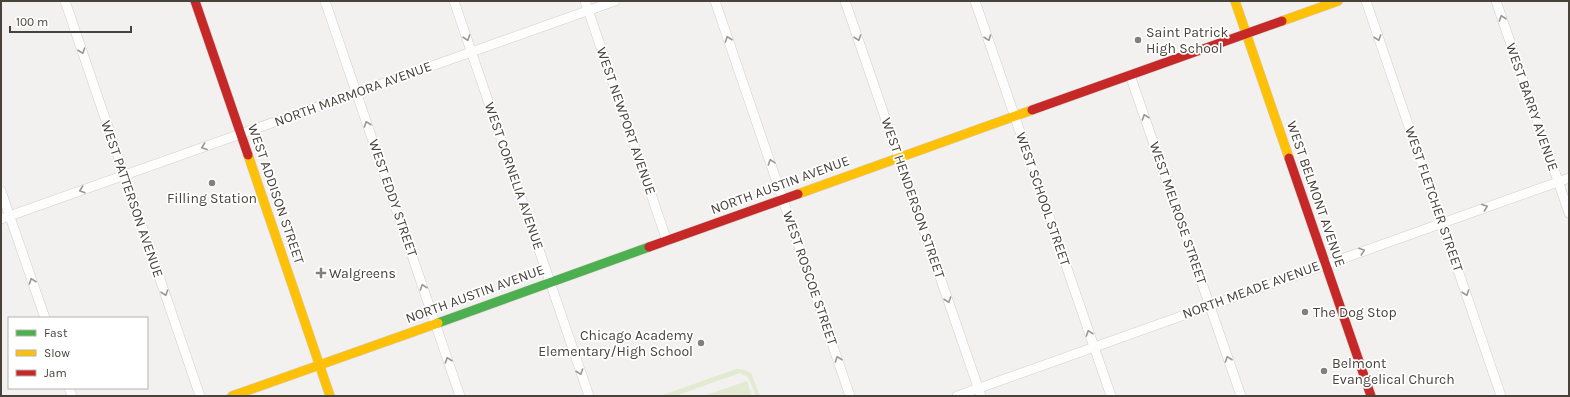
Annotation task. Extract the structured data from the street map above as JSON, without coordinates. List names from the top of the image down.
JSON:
{
  "streets": {
    "street": [
      "NORTH MARMORA AVENUE",
      "WEST BARRY AVENUE",
      "WEST NEWPORT AVENUE",
      "WEST CORNELIA AVENUE",
      "NORTH AUSTIN AVENUE",
      "WEST ADDISON STREET",
      "WEST BELMONT AVENUE",
      "WEST EDDY STREET",
      "WEST HENDERSON STREET",
      "WEST PATTERSON AVENUE",
      "WEST SCHOOL STREET",
      "WEST FLETCHER STREET",
      "WEST MELROSE STREET",
      "WEST ROSCOE STREET",
      "NORTH MEADE AVENUE"
    ]
  },
  "crossings": [
    ["NORTH MARMORA AVENUE", "WEST NEWPORT AVENUE"],
    ["NORTH MARMORA AVENUE", "WEST CORNELIA AVENUE"],
    ["NORTH MARMORA AVENUE", "WEST ADDISON STREET"],
    ["NORTH MARMORA AVENUE", "WEST EDDY STREET"],
    ["NORTH MARMORA AVENUE", "WEST PATTERSON AVENUE"],
    ["WEST BARRY AVENUE", "NORTH MEADE AVENUE"],
    ["WEST NEWPORT AVENUE", "NORTH AUSTIN AVENUE"],
    ["WEST CORNELIA AVENUE", "NORTH AUSTIN AVENUE"],
    ["NORTH AUSTIN AVENUE", "WEST ADDISON STREET"],
    ["NORTH AUSTIN AVENUE", "WEST BELMONT AVENUE"],
    ["NORTH AUSTIN AVENUE", "WEST EDDY STREET"],
    ["NORTH AUSTIN AVENUE", "WEST HENDERSON STREET"],
    ["NORTH AUSTIN AVENUE", "WEST SCHOOL STREET"],
    ["NORTH AUSTIN AVENUE", "WEST MELROSE STREET"],
    ["NORTH AUSTIN AVENUE", "WEST ROSCOE STREET"],
    ["WEST BELMONT AVENUE", "NORTH MEADE AVENUE"],
    ["WEST HENDERSON STREET", "NORTH MEADE AVENUE"],
    ["WEST SCHOOL STREET", "NORTH MEADE AVENUE"],
    ["WEST FLETCHER STREET", "NORTH MEADE AVENUE"],
    ["WEST MELROSE STREET", "NORTH MEADE AVENUE"]
  ],
  "one_way": [
    "NORTH MARMORA AVENUE",
    "WEST BARRY AVENUE",
    "WEST CORNELIA AVENUE",
    "WEST EDDY STREET",
    "WEST HENDERSON STREET",
    "WEST PATTERSON AVENUE",
    "WEST FLETCHER STREET",
    "WEST MELROSE STREET",
    "WEST ROSCOE STREET",
    "NORTH MEADE AVENUE"
  ],
  "places": {
    "other": [
      "Saint Patrick High School",
      "Filling Station",
      "The Dog Stop",
      "Chicago Academy Elementary/High School",
      "Belmont Evangelical Church"
    ],
    "health": ["Walgreens"]
  },
  "legend": ["Fast", "Slow", "Jam"],
  "scale_bar": "100 m"
}
